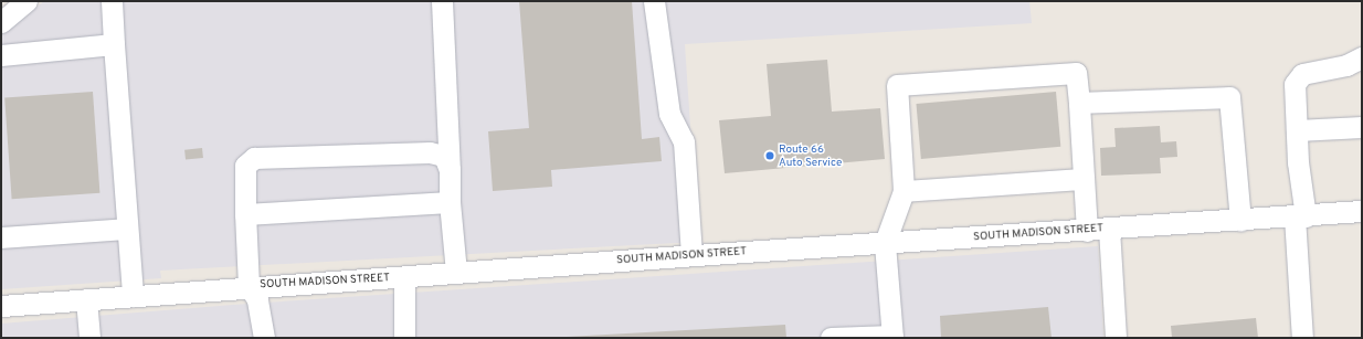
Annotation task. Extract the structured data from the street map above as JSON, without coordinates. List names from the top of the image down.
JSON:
{
  "streets": {
    "street": ["SOUTH MADISON STREET"]
  },
  "places": ["Route 66 Auto Service"]
}
